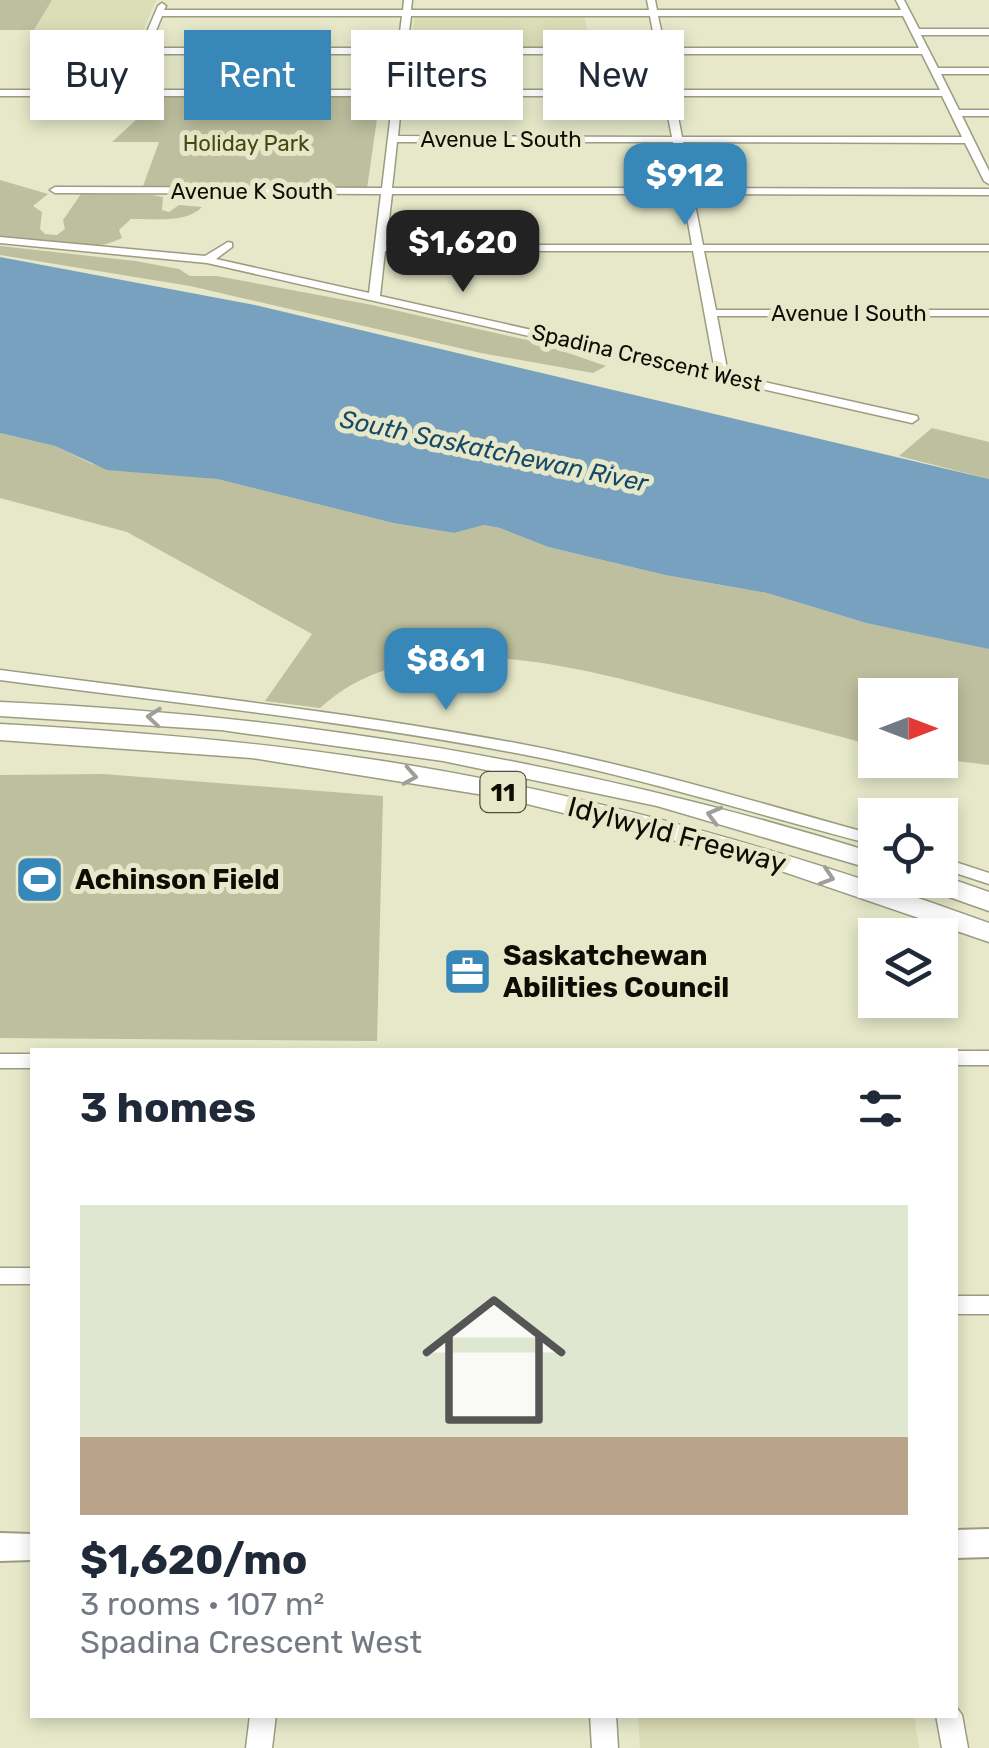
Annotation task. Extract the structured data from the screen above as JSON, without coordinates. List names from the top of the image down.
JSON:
{
  "streets": {
    "highway": ["11", "Idylwyld Freeway"],
    "street": [
      "Avenue L South",
      "Avenue K South",
      "Avenue I South",
      "Spadina Crescent West"
    ]
  },
  "water": ["South Saskatchewan River"],
  "parks": ["Holiday Park"],
  "places": {
    "sports": ["Achinson Field"],
    "office": ["Saskatchewan Abilities Council"]
  },
  "north": "right",
  "page": {
    "chip": [
      "Buy",
      "Rent",
      "Filters",
      "New"
    ],
    "price": ["$912", "$1,620", "$861"],
    "heading": "3 homes",
    "list": [
      {
        "name": "$1,620/mo",
        "note": "3 rooms · 107 m² · Spadina Crescent West"
      }
    ]
  }
}
